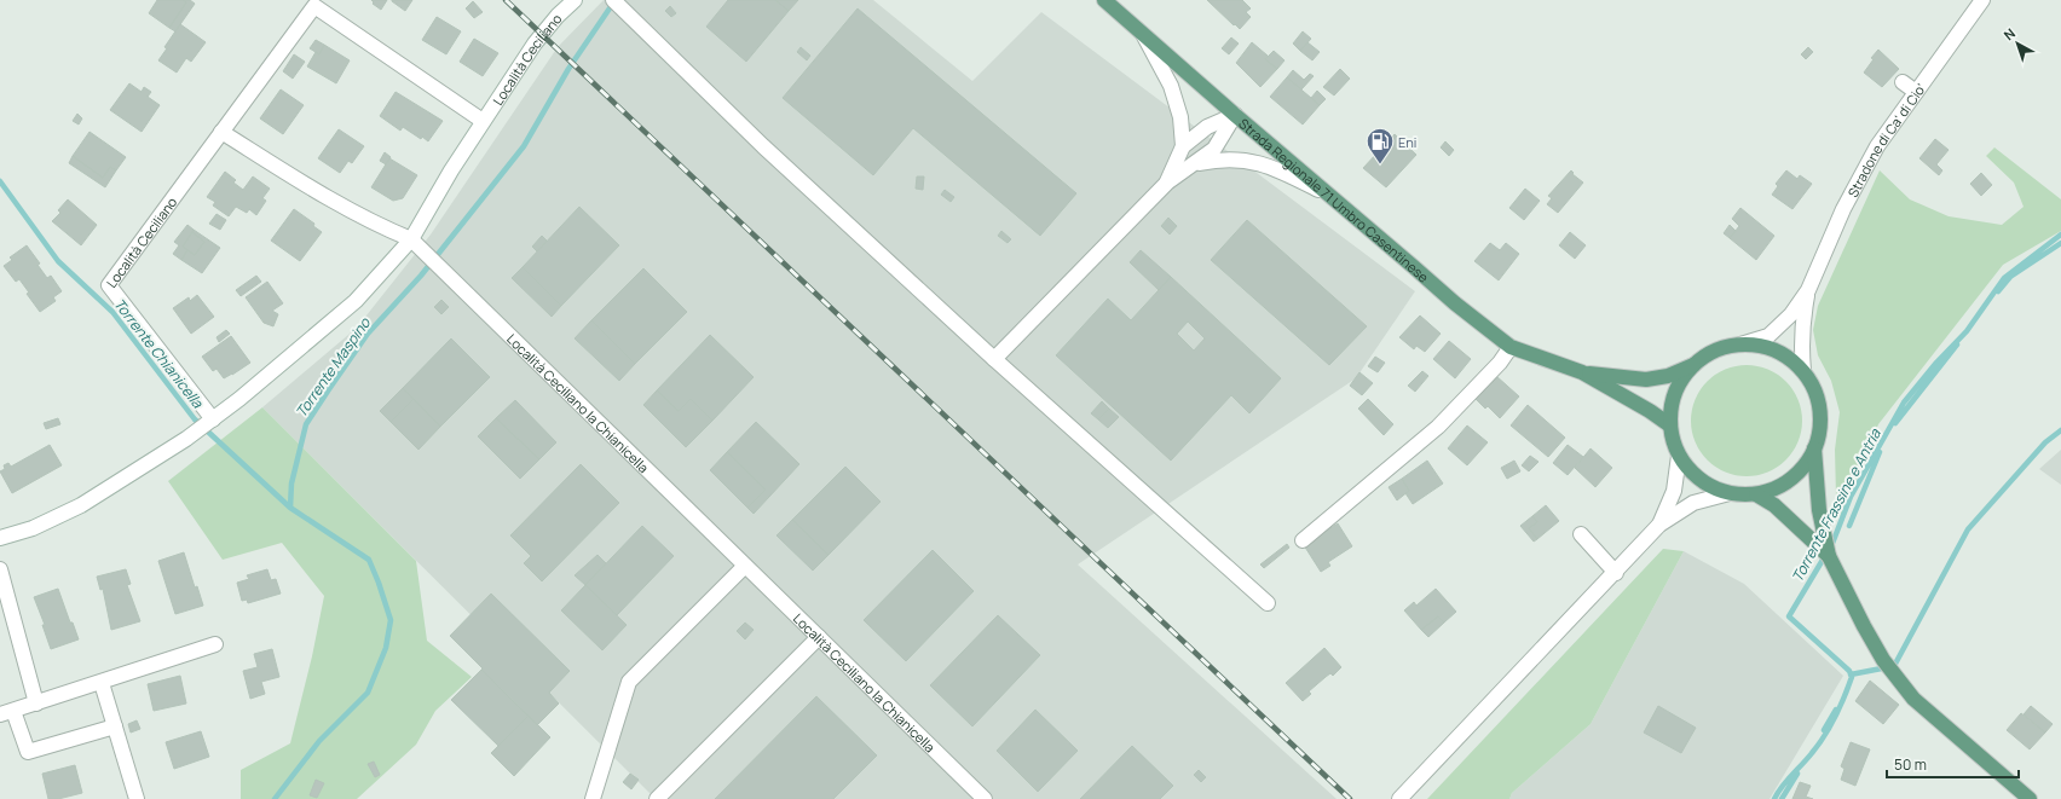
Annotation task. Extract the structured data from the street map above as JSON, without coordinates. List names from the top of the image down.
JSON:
{
  "streets": {
    "main road": ["Strada Regionale 71 Umbro Casentinese"],
    "street": ["Località Ceciliano", "Stradone di Ca' di Cio'", "Località Ceciliano la Chianicella"]
  },
  "crossings": [
    ["Località Ceciliano", "Località Ceciliano la Chianicella"]
  ],
  "water": ["Torrente Chianicella", "Torrente Maspino", "Torrente Frassine e Antria"],
  "places": {
    "fuel station": ["Eni"]
  },
  "scale_bar": "50 m",
  "north": "top left"
}
